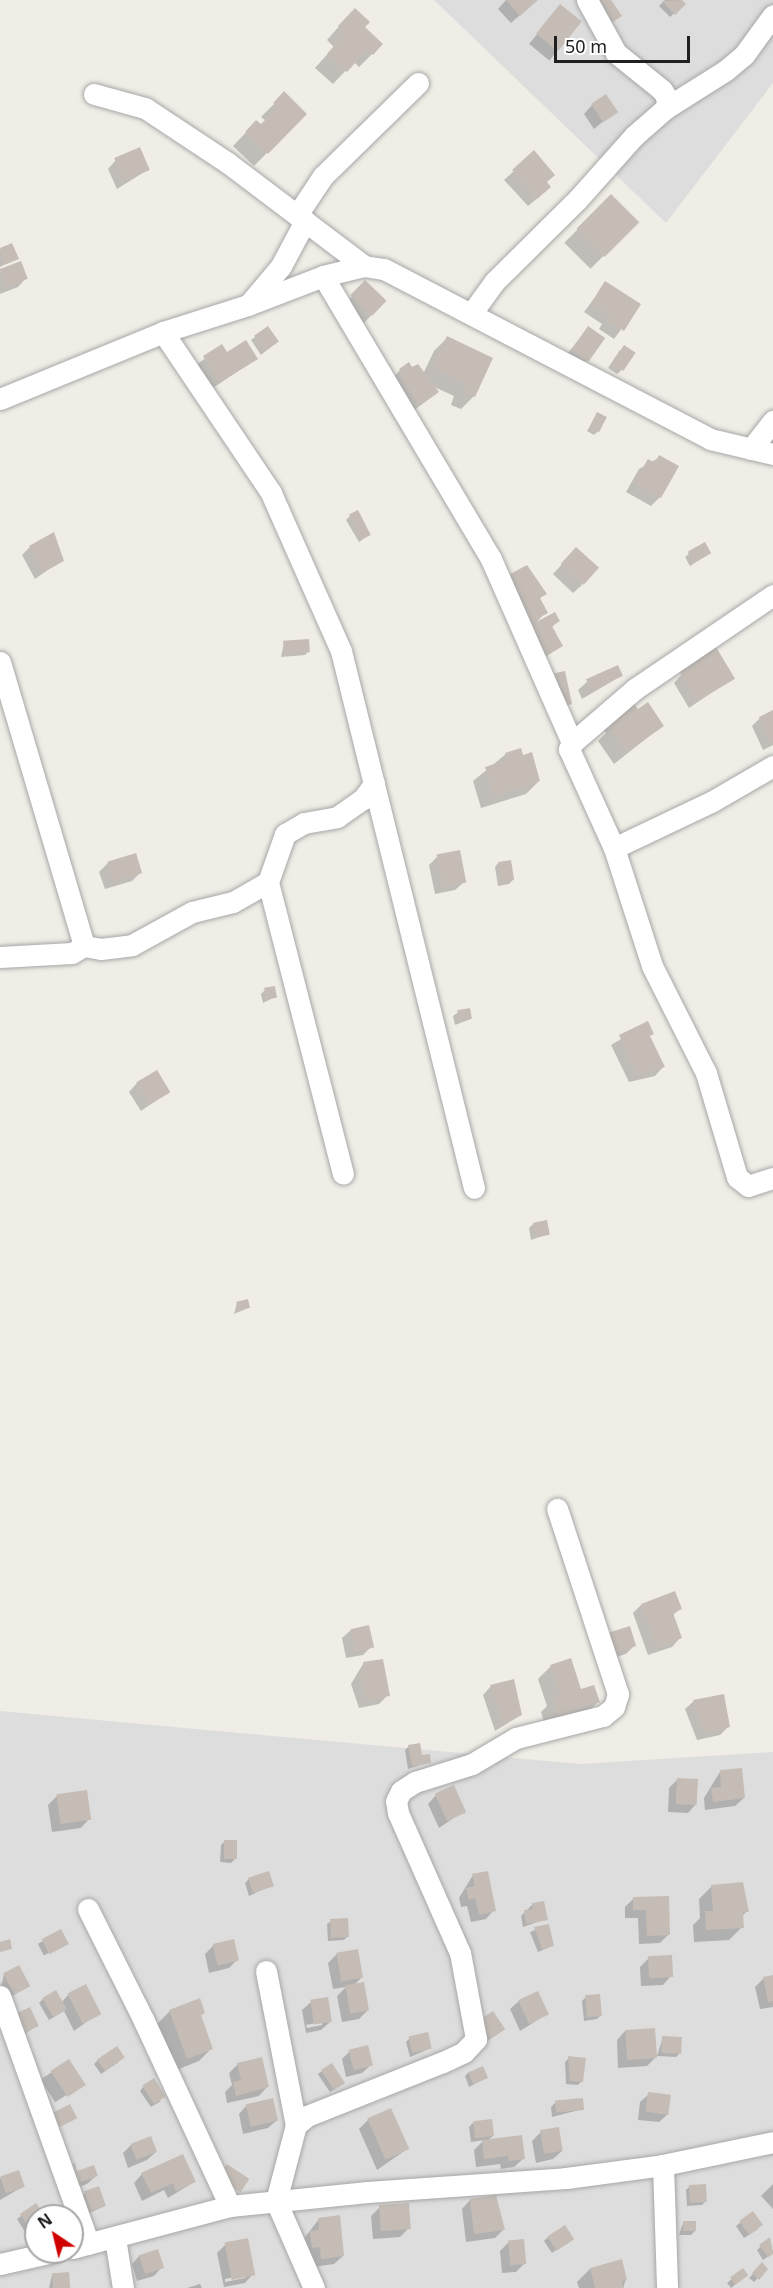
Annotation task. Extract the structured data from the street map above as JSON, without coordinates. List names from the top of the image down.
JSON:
{
  "scale_bar": "50 m",
  "north": "top left"
}
